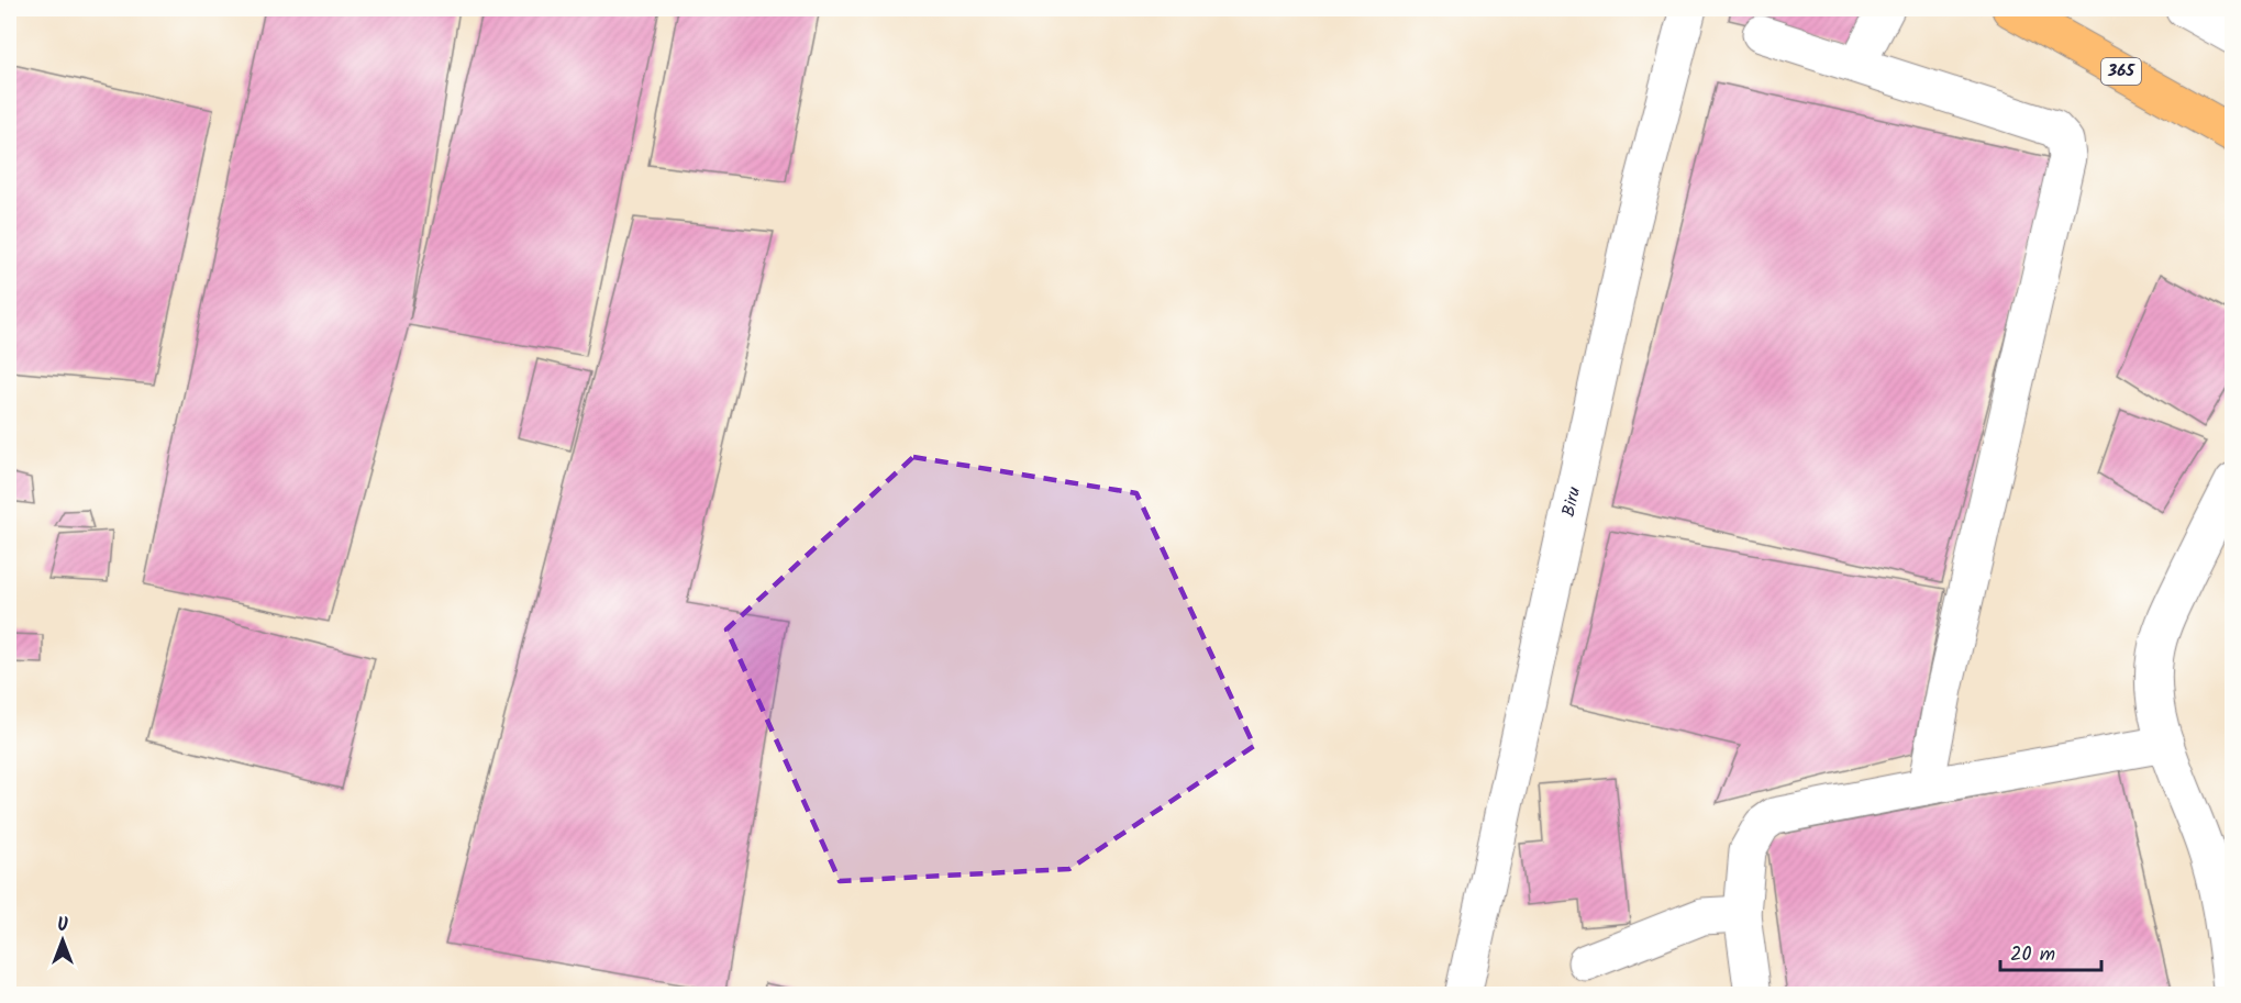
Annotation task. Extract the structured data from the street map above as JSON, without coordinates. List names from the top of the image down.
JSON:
{
  "streets": {
    "main road": ["365"],
    "street": ["Biru"]
  },
  "scale_bar": "20 m",
  "north": "top"
}
